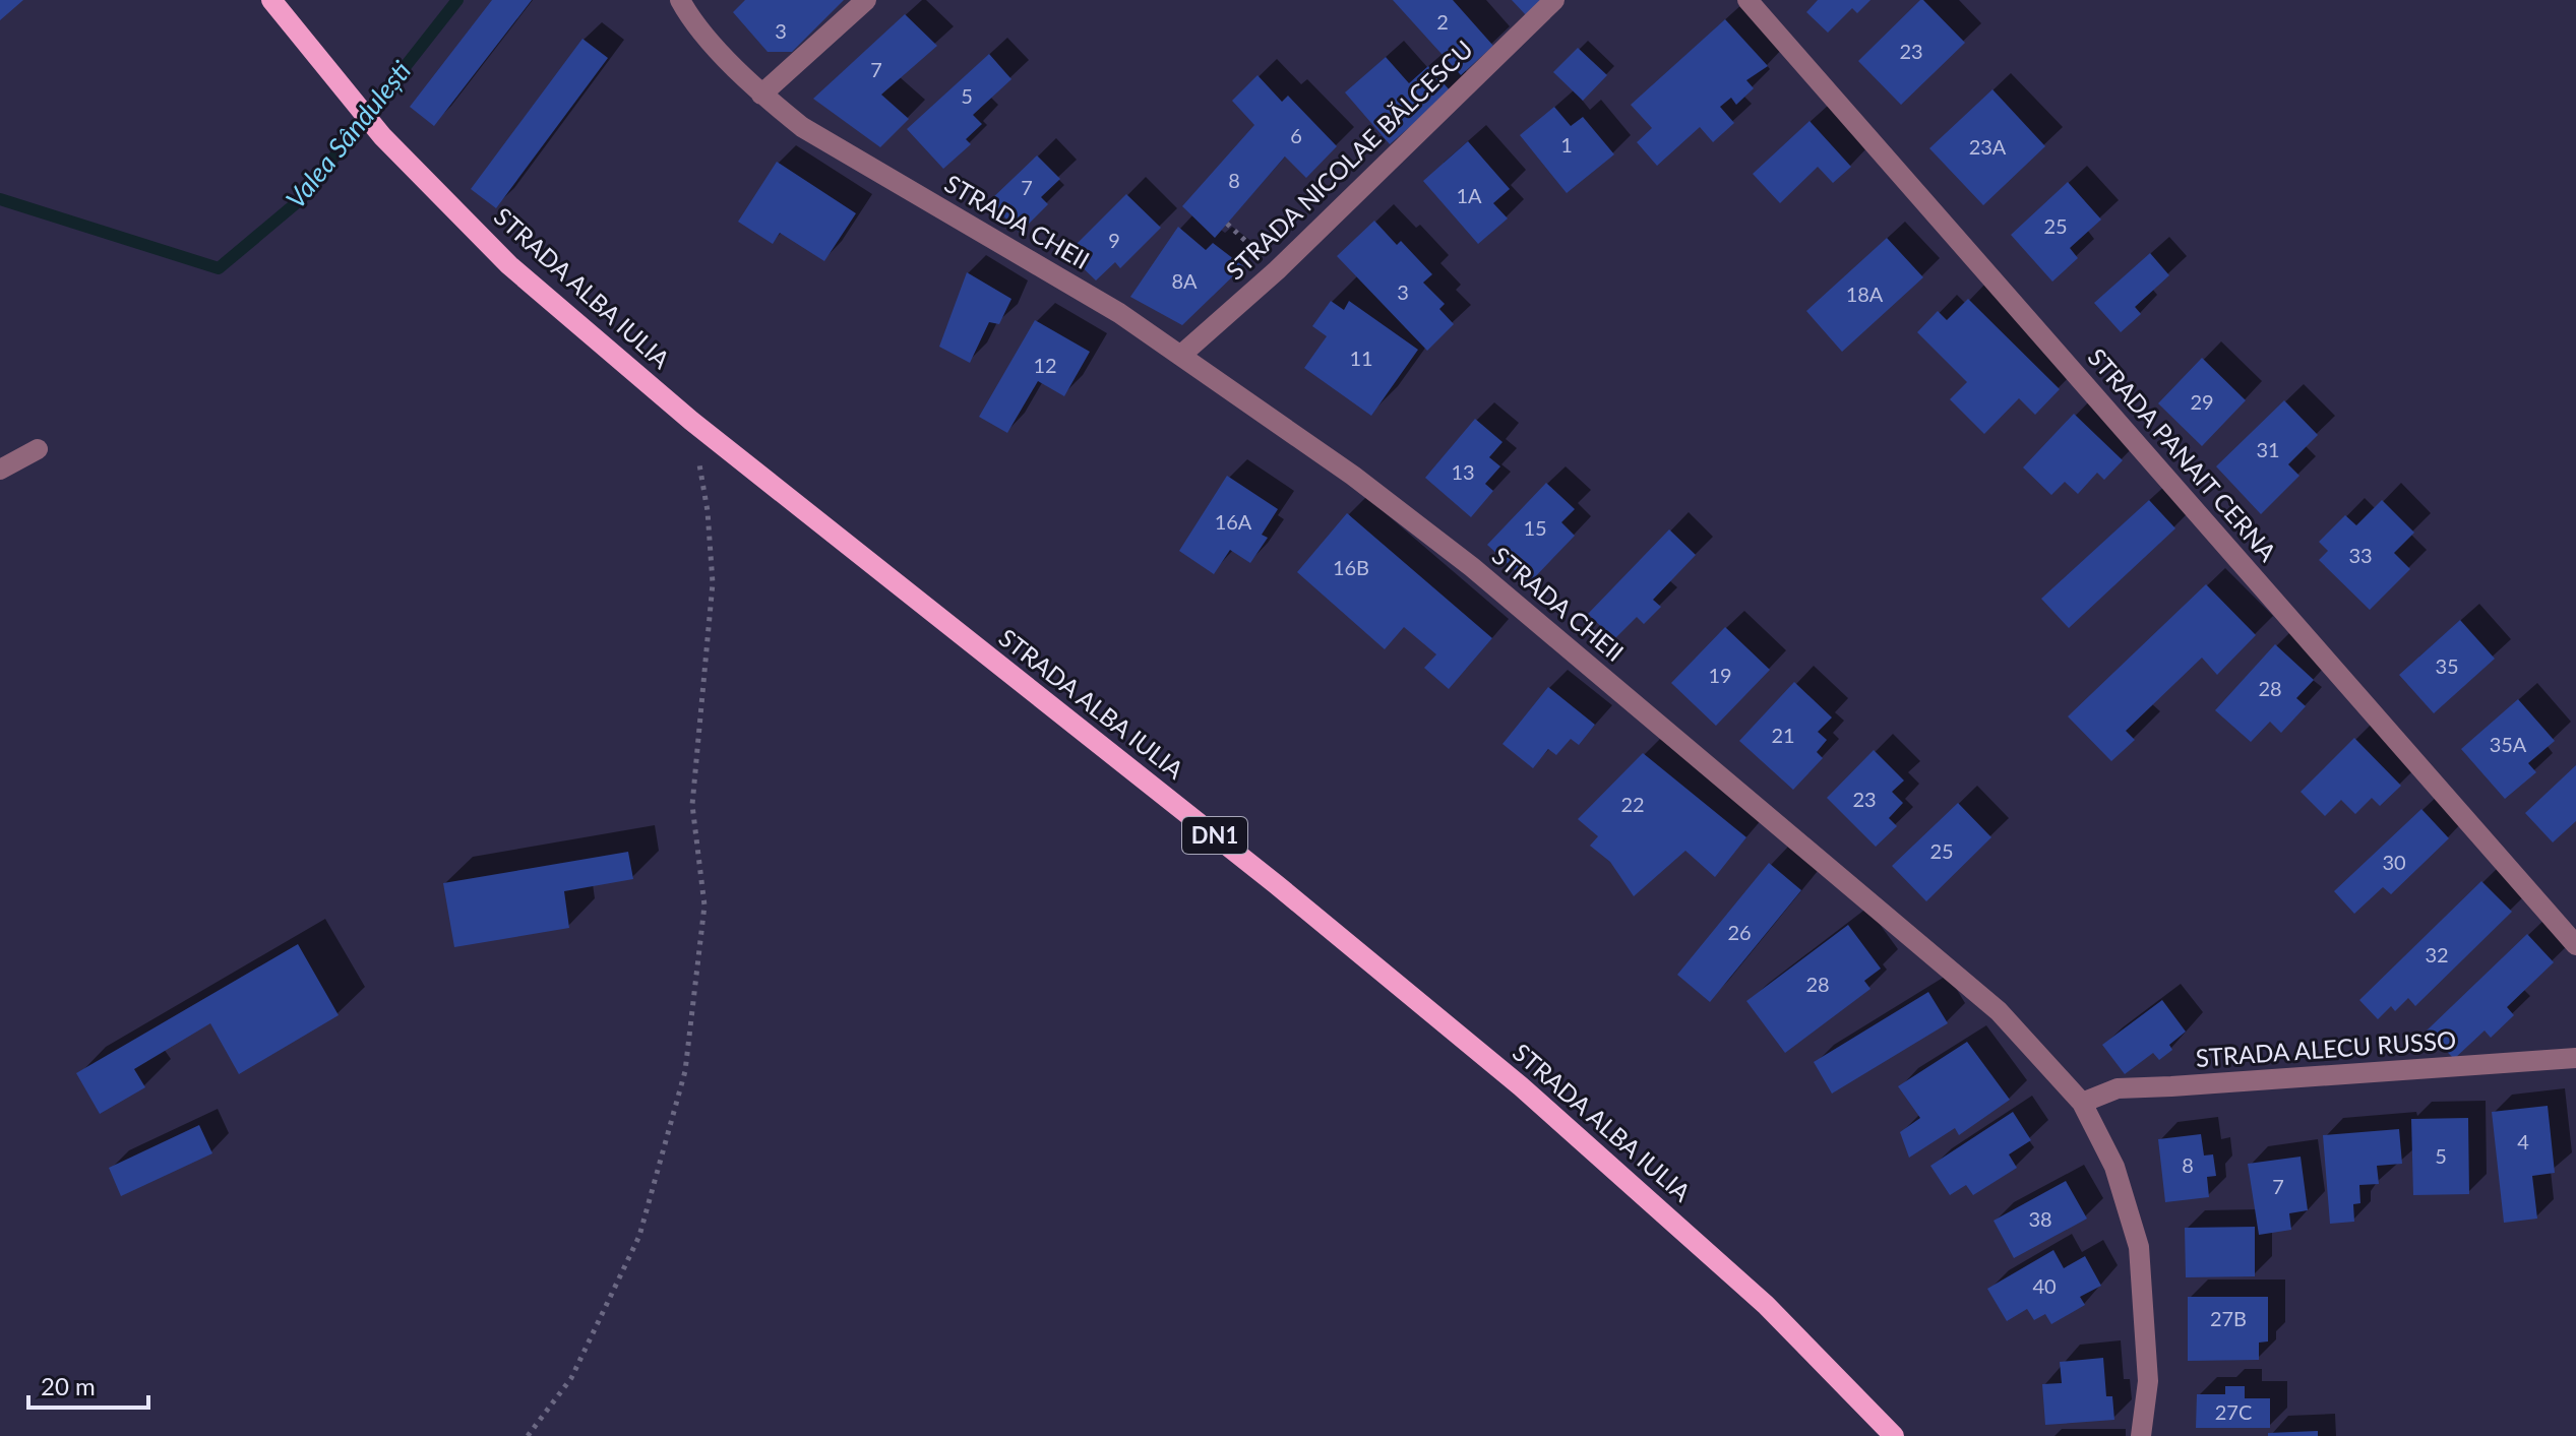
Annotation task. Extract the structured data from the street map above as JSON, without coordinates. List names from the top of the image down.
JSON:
{
  "streets": {
    "main road": ["STRADA ALBA IULIA", "DN1"],
    "street": [
      "STRADA NICOLAE BĂLCESCU",
      "STRADA CHEII",
      "STRADA PANAIT CERNA",
      "STRADA ALECU RUSSO"
    ]
  },
  "crossings": [
    ["STRADA NICOLAE BĂLCESCU", "STRADA CHEII"],
    ["STRADA CHEII", "STRADA ALECU RUSSO"]
  ],
  "water": ["Valea Sândulești"],
  "house_numbers": [
    "2",
    "3",
    "23",
    "7",
    "5",
    "6",
    "1",
    "23A",
    "8",
    "7",
    "1A",
    "25",
    "9",
    "8A",
    "3",
    "18A",
    "11",
    "12",
    "29",
    "31",
    "13",
    "16A",
    "15",
    "33",
    "16B",
    "35",
    "19",
    "28",
    "21",
    "35A",
    "23",
    "22",
    "25",
    "30",
    "26",
    "32",
    "28",
    "4",
    "5",
    "8",
    "7",
    "38",
    "40",
    "27B",
    "27C"
  ],
  "scale_bar": "20 m"
}
